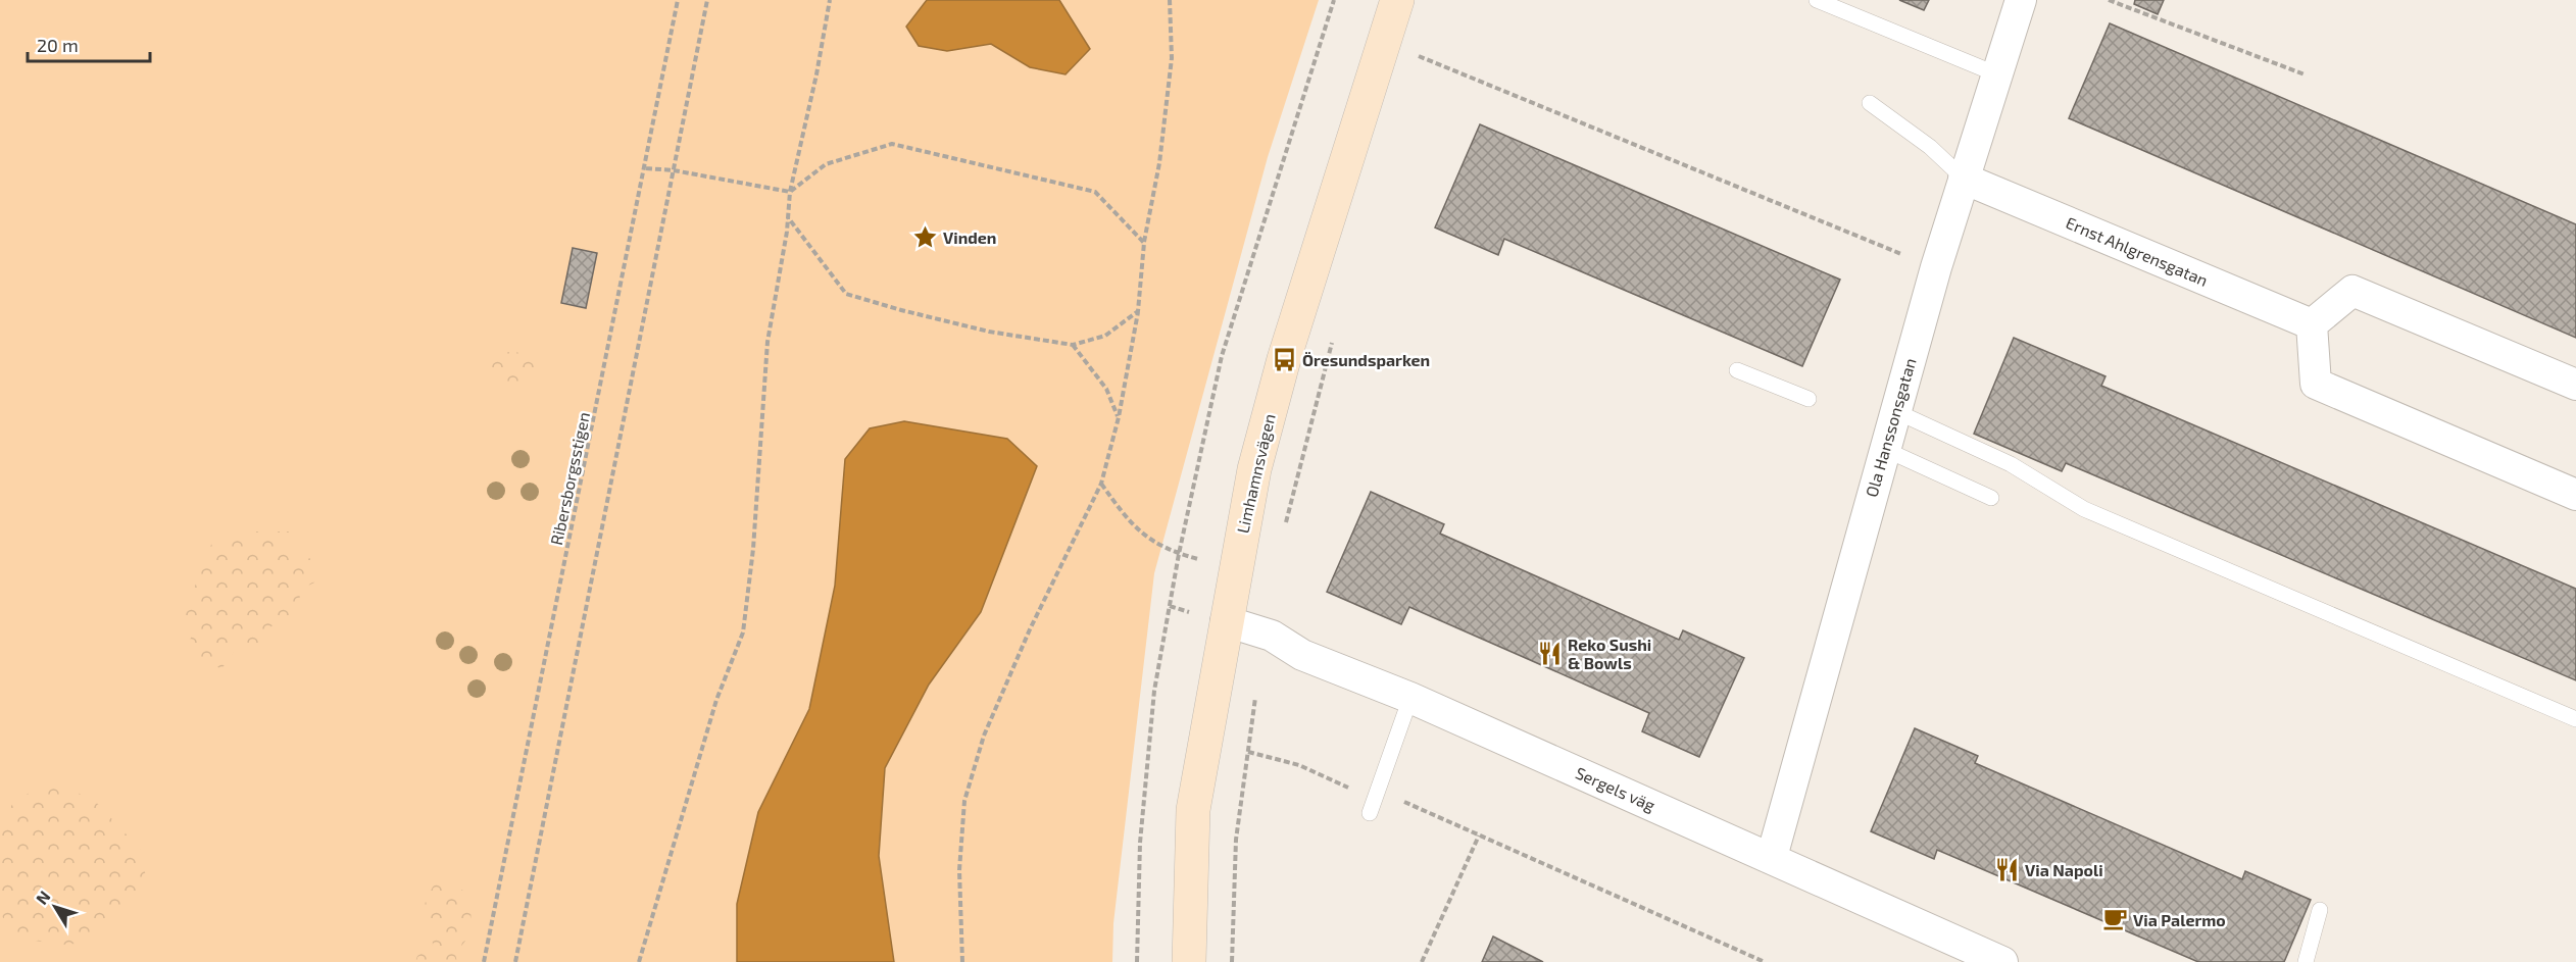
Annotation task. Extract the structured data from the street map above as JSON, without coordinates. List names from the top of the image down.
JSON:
{
  "streets": {
    "main road": ["Limhamnsvägen"],
    "street": ["Ernst Ahlgrensgatan", "Ola Hanssonsgatan", "Sergels väg"],
    "path": ["Ribersborgsstigen"]
  },
  "crossings": [
    ["Ernst Ahlgrensgatan", "Ola Hanssonsgatan"],
    ["Ola Hanssonsgatan", "Sergels väg"],
    ["Limhamnsvägen", "Sergels väg"]
  ],
  "places": {
    "place": ["Vinden"],
    "bus stop": ["Öresundsparken"],
    "restaurant": ["Reko Sushi & Bowls", "Via Napoli"],
    "cafe": ["Via Palermo"]
  },
  "scale_bar": "20 m",
  "north": "top left"
}
